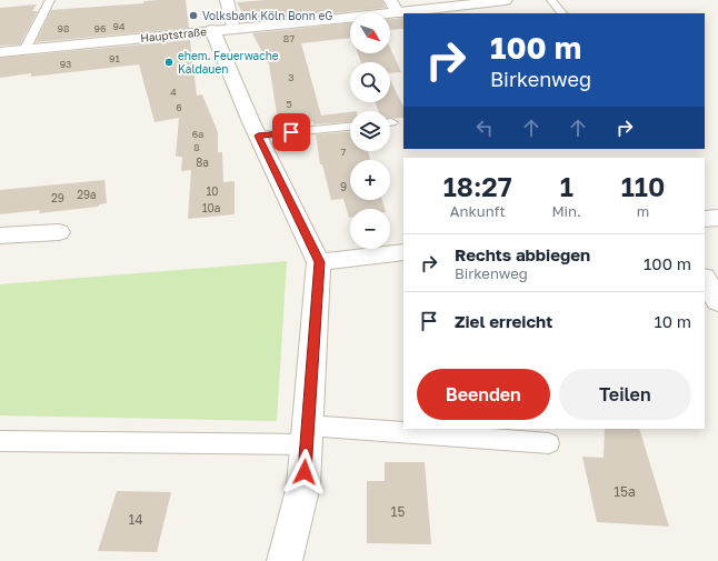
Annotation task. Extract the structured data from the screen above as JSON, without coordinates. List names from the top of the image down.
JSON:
{
  "streets": {
    "street": ["Hauptstraße"]
  },
  "places": ["Volksbank Köln Bonn eG", "ehem. Feuerwache Kaldauen"],
  "house_numbers": [
    "94",
    "98",
    "96",
    "87",
    "91",
    "93",
    "3",
    "4",
    "5",
    "6",
    "6a",
    "8",
    "7",
    "8a",
    "9",
    "10",
    "29a",
    "29",
    "10a",
    "15a",
    "15",
    "14"
  ],
  "north": "bottom right",
  "page": {
    "map_buttons": ["+", "−"],
    "turn": ["100 m", "Birkenweg"],
    "eta": [
      "18:27",
      "Ankunft",
      "1",
      "Min.",
      "110",
      "m"
    ],
    "list": [
      {
        "name": "Rechts abbiegen",
        "note": "Birkenweg",
        "value": "100 m"
      },
      {
        "name": "Ziel erreicht",
        "value": "10 m"
      }
    ],
    "buttons": ["Beenden", "Teilen"]
  }
}
